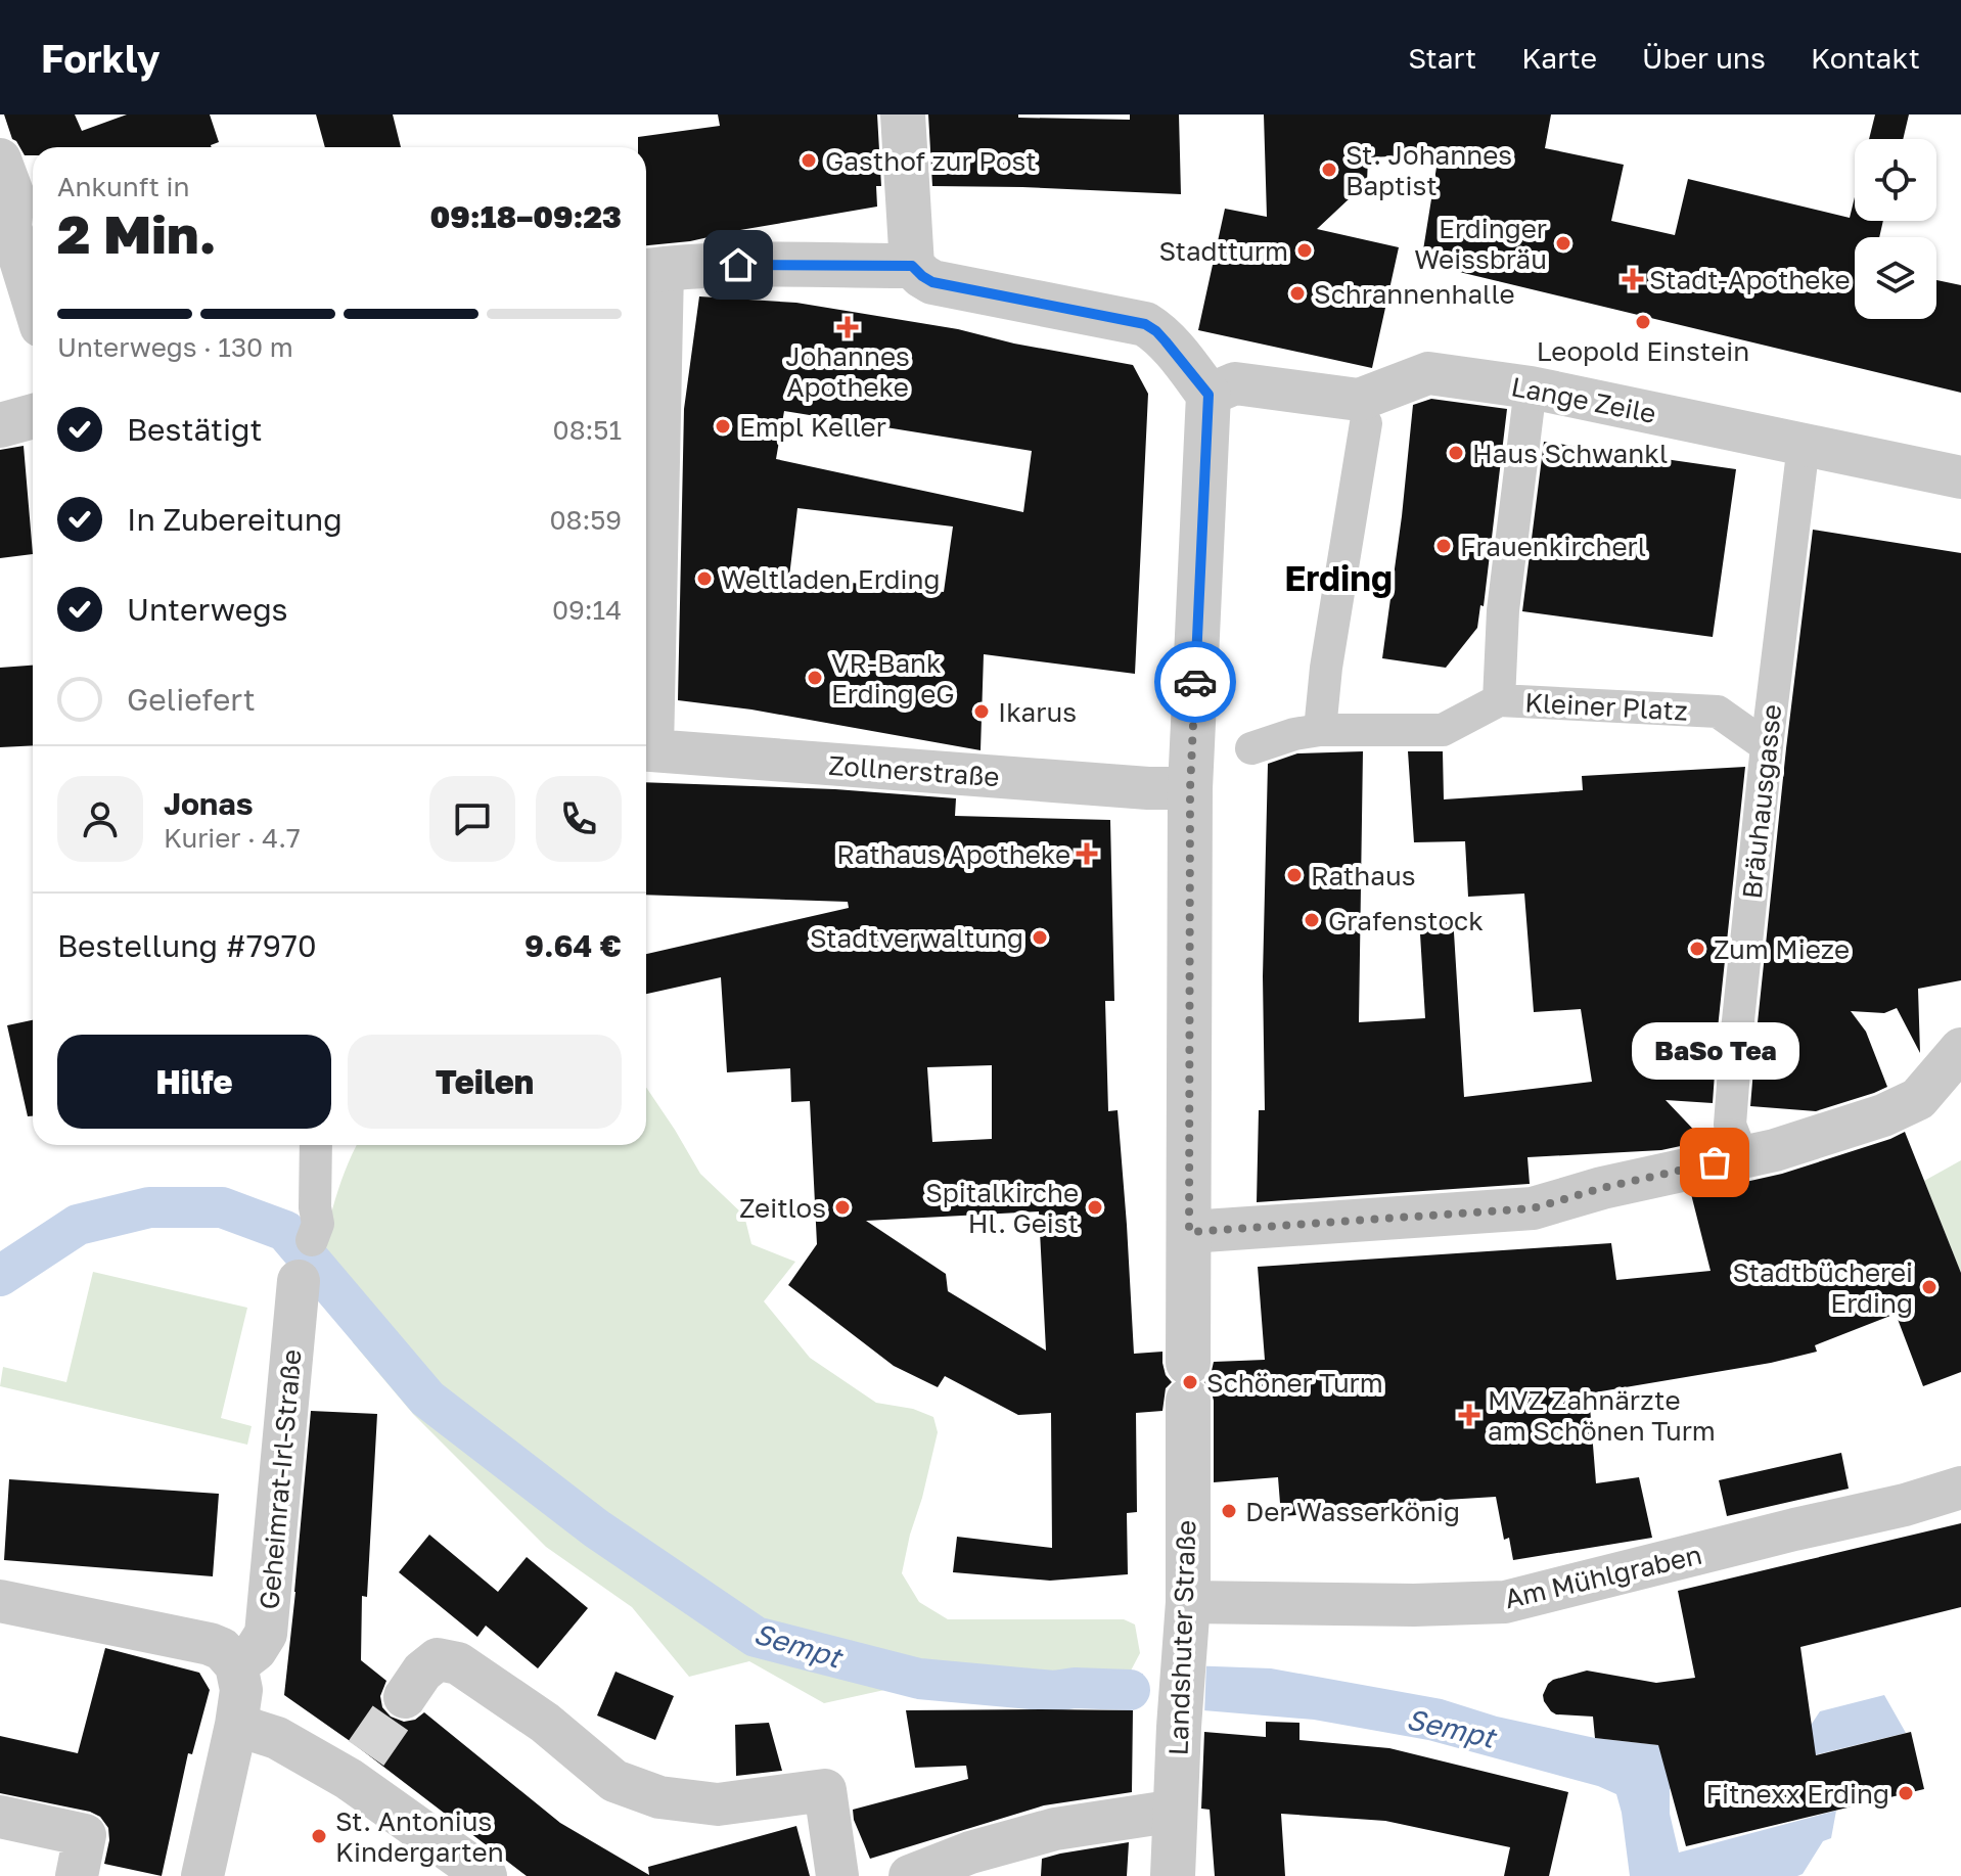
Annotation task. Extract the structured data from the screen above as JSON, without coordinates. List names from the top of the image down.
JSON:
{
  "streets": {
    "street": [
      "Lange Zeile",
      "Kleiner Platz",
      "Zollnerstraße",
      "Bräuhausgasse",
      "Geheimrat-Irl-Straße",
      "Am Mühlgraben",
      "Landshuter Straße"
    ]
  },
  "crossings": [
    ["Lange Zeile", "Bräuhausgasse"],
    ["Lange Zeile", "Landshuter Straße"],
    ["Kleiner Platz", "Bräuhausgasse"],
    ["Zollnerstraße", "Landshuter Straße"],
    ["Am Mühlgraben", "Landshuter Straße"]
  ],
  "districts": ["Erding"],
  "water": ["Sempt"],
  "places": {
    "other": [
      "Gasthof zur Post",
      "St. Johannes Baptist",
      "Erdinger Weissbräu",
      "Stadtturm",
      "Schrannenhalle",
      "Leopold Einstein",
      "Empl Keller",
      "Haus Schwankl",
      "Frauenkircherl",
      "Weltladen Erding",
      "VR-Bank Erding eG",
      "Ikarus",
      "Rathaus",
      "Grafenstock",
      "Stadtverwaltung",
      "Zum Mieze",
      "BaSo Tea",
      "Zeitlos",
      "Spitalkirche Hl. Geist",
      "Stadtbücherei Erding",
      "Schöner Turm",
      "Der Wasserkönig",
      "Fitnexx Erding",
      "St. Antonius Kindergarten"
    ],
    "health": [
      "Stadt-Apotheke",
      "Johannes Apotheke",
      "Rathaus Apotheke",
      "MVZ Zahnärzte am Schönen Turm"
    ]
  },
  "page": {
    "header": "Forkly",
    "nav": [
      "Start",
      "Karte",
      "Über uns",
      "Kontakt"
    ],
    "heading": ["2 Min.", "Ankunft in", "09:18–09:23"],
    "panel": [
      "Jonas",
      "Kurier · 4.7",
      "Bestellung #7970",
      "9.64 €"
    ],
    "bar": "Unterwegs · 130 m",
    "list": [
      ["Bestätigt", "08:51"],
      ["In Zubereitung", "08:59"],
      ["Unterwegs", "09:14"],
      "Geliefert"
    ],
    "buttons": ["Hilfe", "Teilen"],
    "bubble": "BaSo Tea"
  }
}
